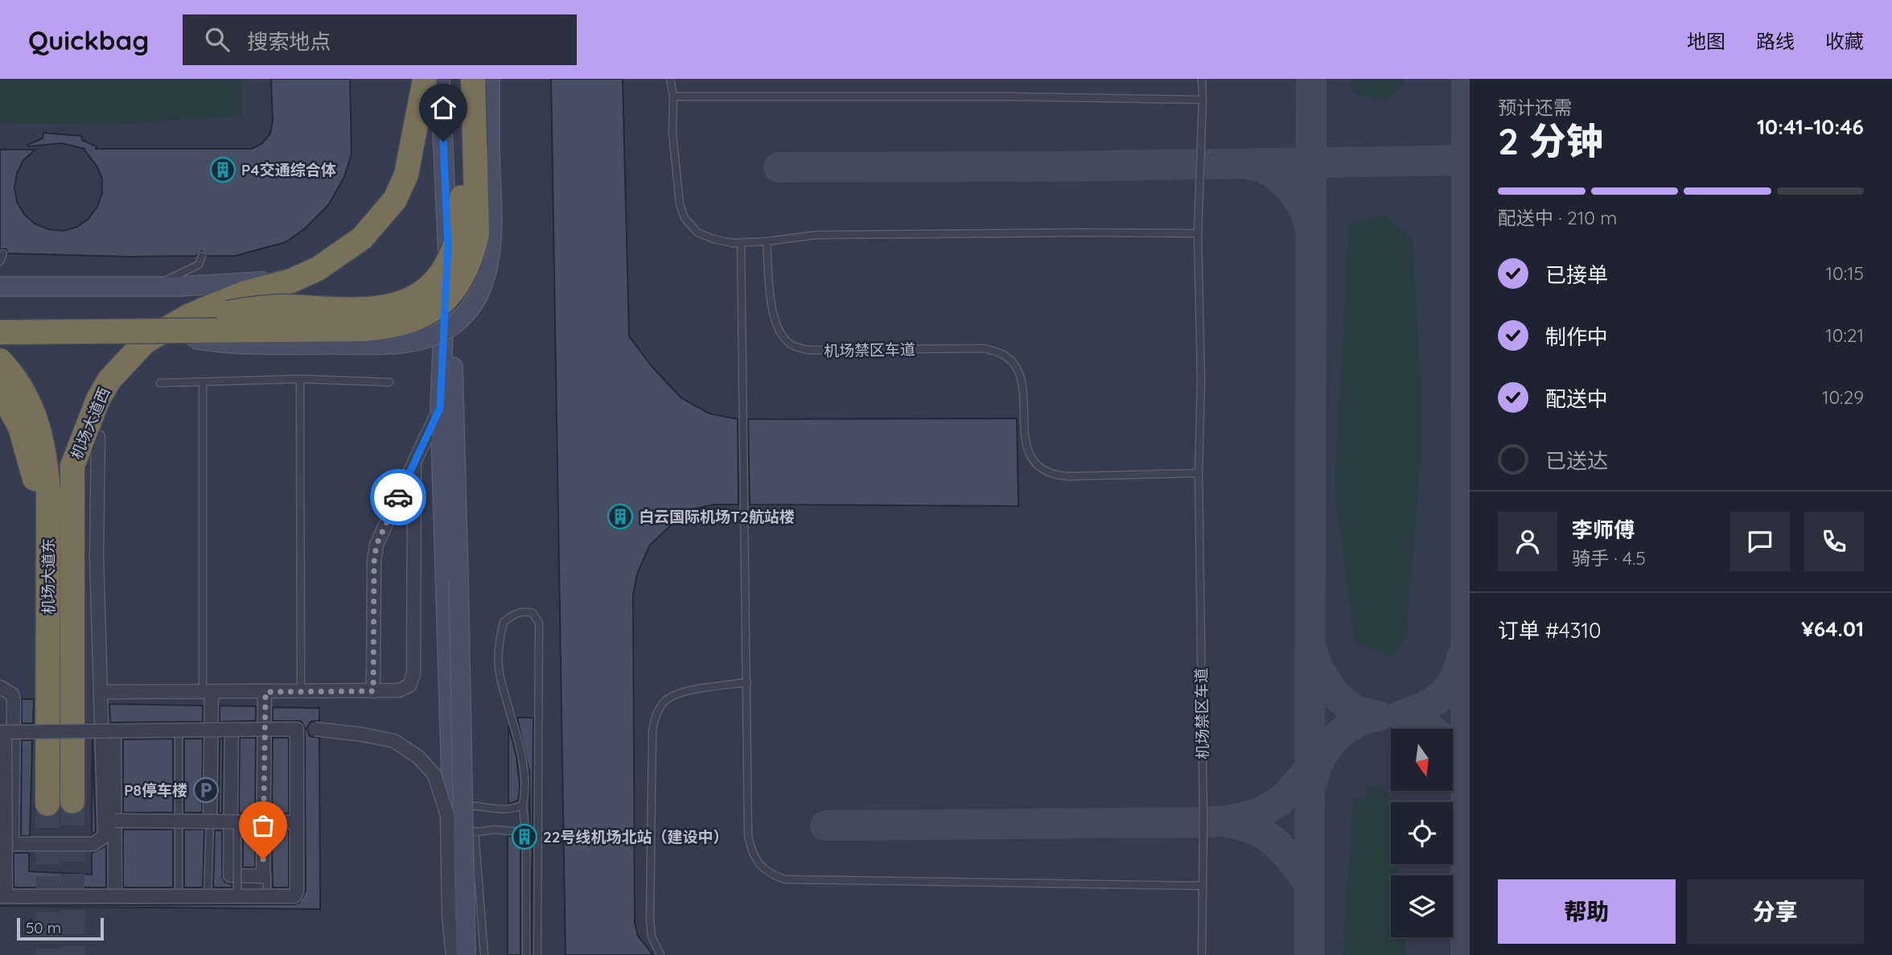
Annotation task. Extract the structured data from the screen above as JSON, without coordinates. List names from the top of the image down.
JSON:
{
  "streets": {
    "highway": ["机场大道西", "机场大道东"],
    "lane": ["机场禁区车道"]
  },
  "places": {
    "building": ["P4交通综合体", "白云国际机场T2航站楼", "22号线机场北站（建设中）"],
    "parking": ["P8停车楼"]
  },
  "scale_bar": "50 m",
  "north": "bottom",
  "page": {
    "header": "Quickbag",
    "search": "搜索地点",
    "nav": ["地图", "路线", "收藏"],
    "heading": ["2 分钟", "预计还需", "10:41–10:46"],
    "panel": [
      "李师傅",
      "骑手 · 4.5",
      "订单 #4310",
      "¥64.01"
    ],
    "bar": "配送中 · 210 m",
    "list": [
      ["已接单", "10:15"],
      ["制作中", "10:21"],
      ["配送中", "10:29"],
      "已送达"
    ],
    "buttons": ["帮助", "分享"],
    "scale": "50 m"
  }
}
